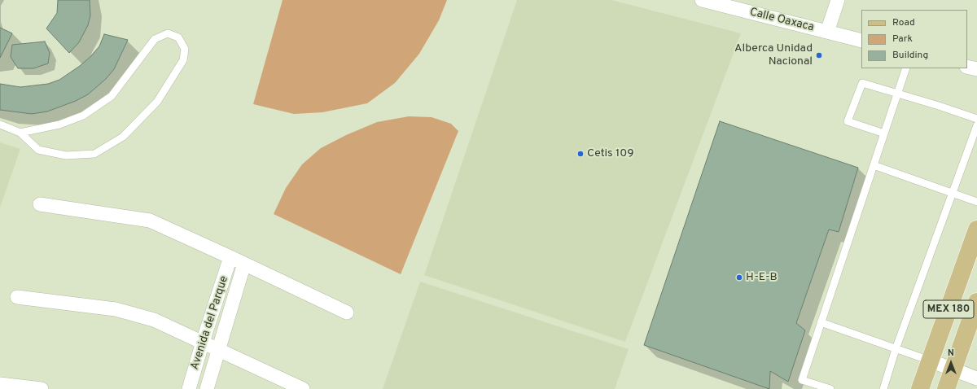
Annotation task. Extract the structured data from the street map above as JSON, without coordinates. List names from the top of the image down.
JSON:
{
  "streets": {
    "main road": ["MEX 180"],
    "street": ["Calle Oaxaca", "Avenida del Parque"]
  },
  "places": ["Alberca Unidad Nacional", "Cetis 109", "H-E-B"],
  "legend": ["Road", "Park", "Building"],
  "north": "top"
}
